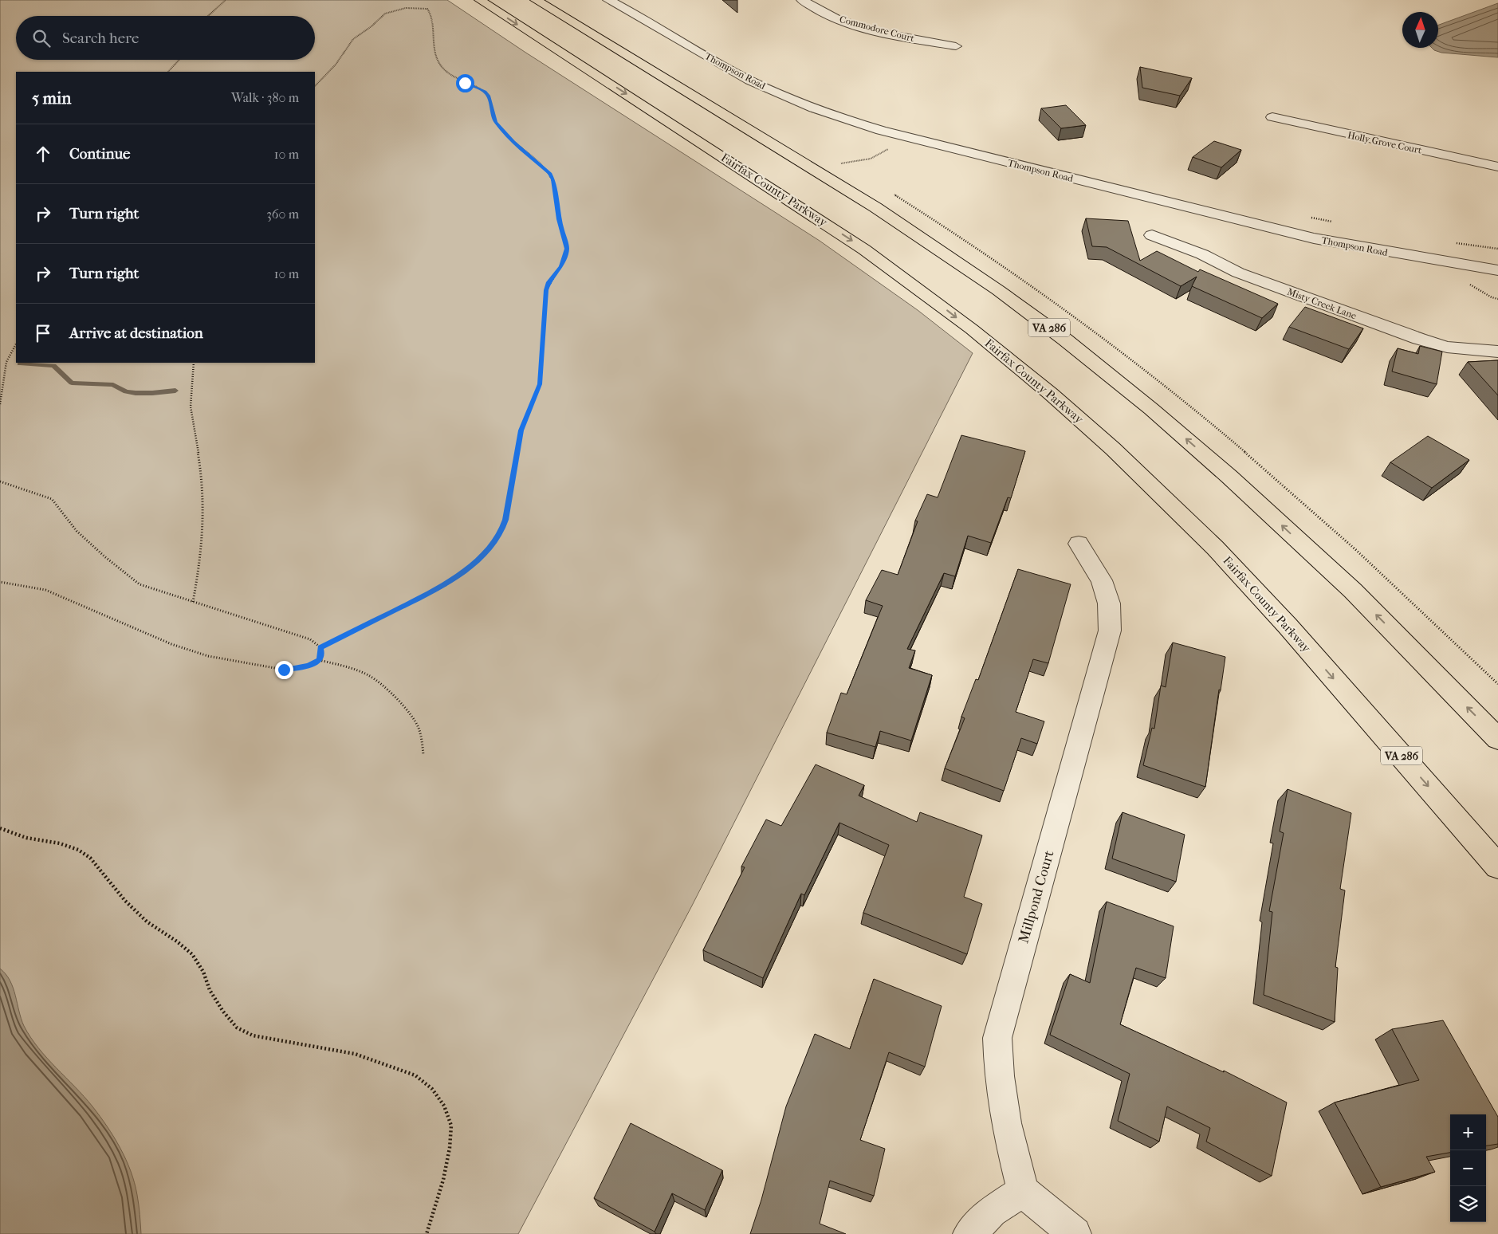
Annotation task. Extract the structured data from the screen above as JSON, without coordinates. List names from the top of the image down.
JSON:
{
  "streets": {
    "highway": ["Fairfax County Parkway", "VA 286"],
    "street": [
      "Commodore Court",
      "Thompson Road",
      "Holly Grove Court",
      "Misty Creek Lane",
      "Millpond Court"
    ]
  },
  "north": "top",
  "page": {
    "search": "Search here",
    "heading": ["5 min", "Walk · 380 m"],
    "list": [
      ["Continue", "10 m"],
      ["Turn right", "360 m"],
      ["Turn right", "10 m"],
      "Arrive at destination"
    ],
    "map_buttons": ["+", "−"]
  }
}
